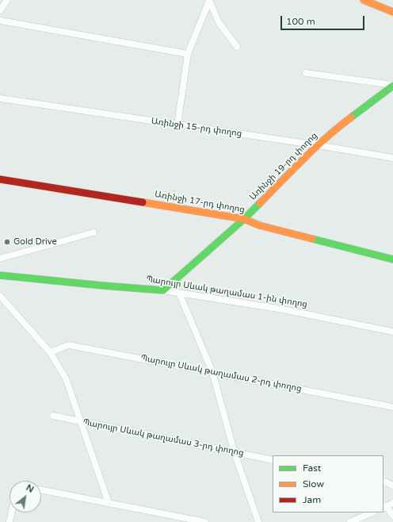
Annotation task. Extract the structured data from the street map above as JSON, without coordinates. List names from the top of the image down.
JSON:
{
  "streets": {
    "street": [
      "Առինջի 15-րդ փողոց",
      "Առինջի 19-րդ փողոց",
      "Առինջի 17-րդ փողոց",
      "Պարույր Սևակ թաղամաս 1-ին փողոց",
      "Պարույր Սևակ թաղամաս 2-րդ փողոց",
      "Պարույր Սևակ թաղամաս 3-րդ փողոց"
    ]
  },
  "crossings": [
    ["Առինջի 15-րդ փողոց", "Առինջի 19-րդ փողոց"],
    ["Առինջի 19-րդ փողոց", "Առինջի 17-րդ փողոց"],
    ["Առինջի 19-րդ փողոց", "Պարույր Սևակ թաղամաս 1-ին փողոց"]
  ],
  "places": ["Gold Drive"],
  "legend": ["Fast", "Slow", "Jam"],
  "scale_bar": "100 m",
  "north": "top right"
}
